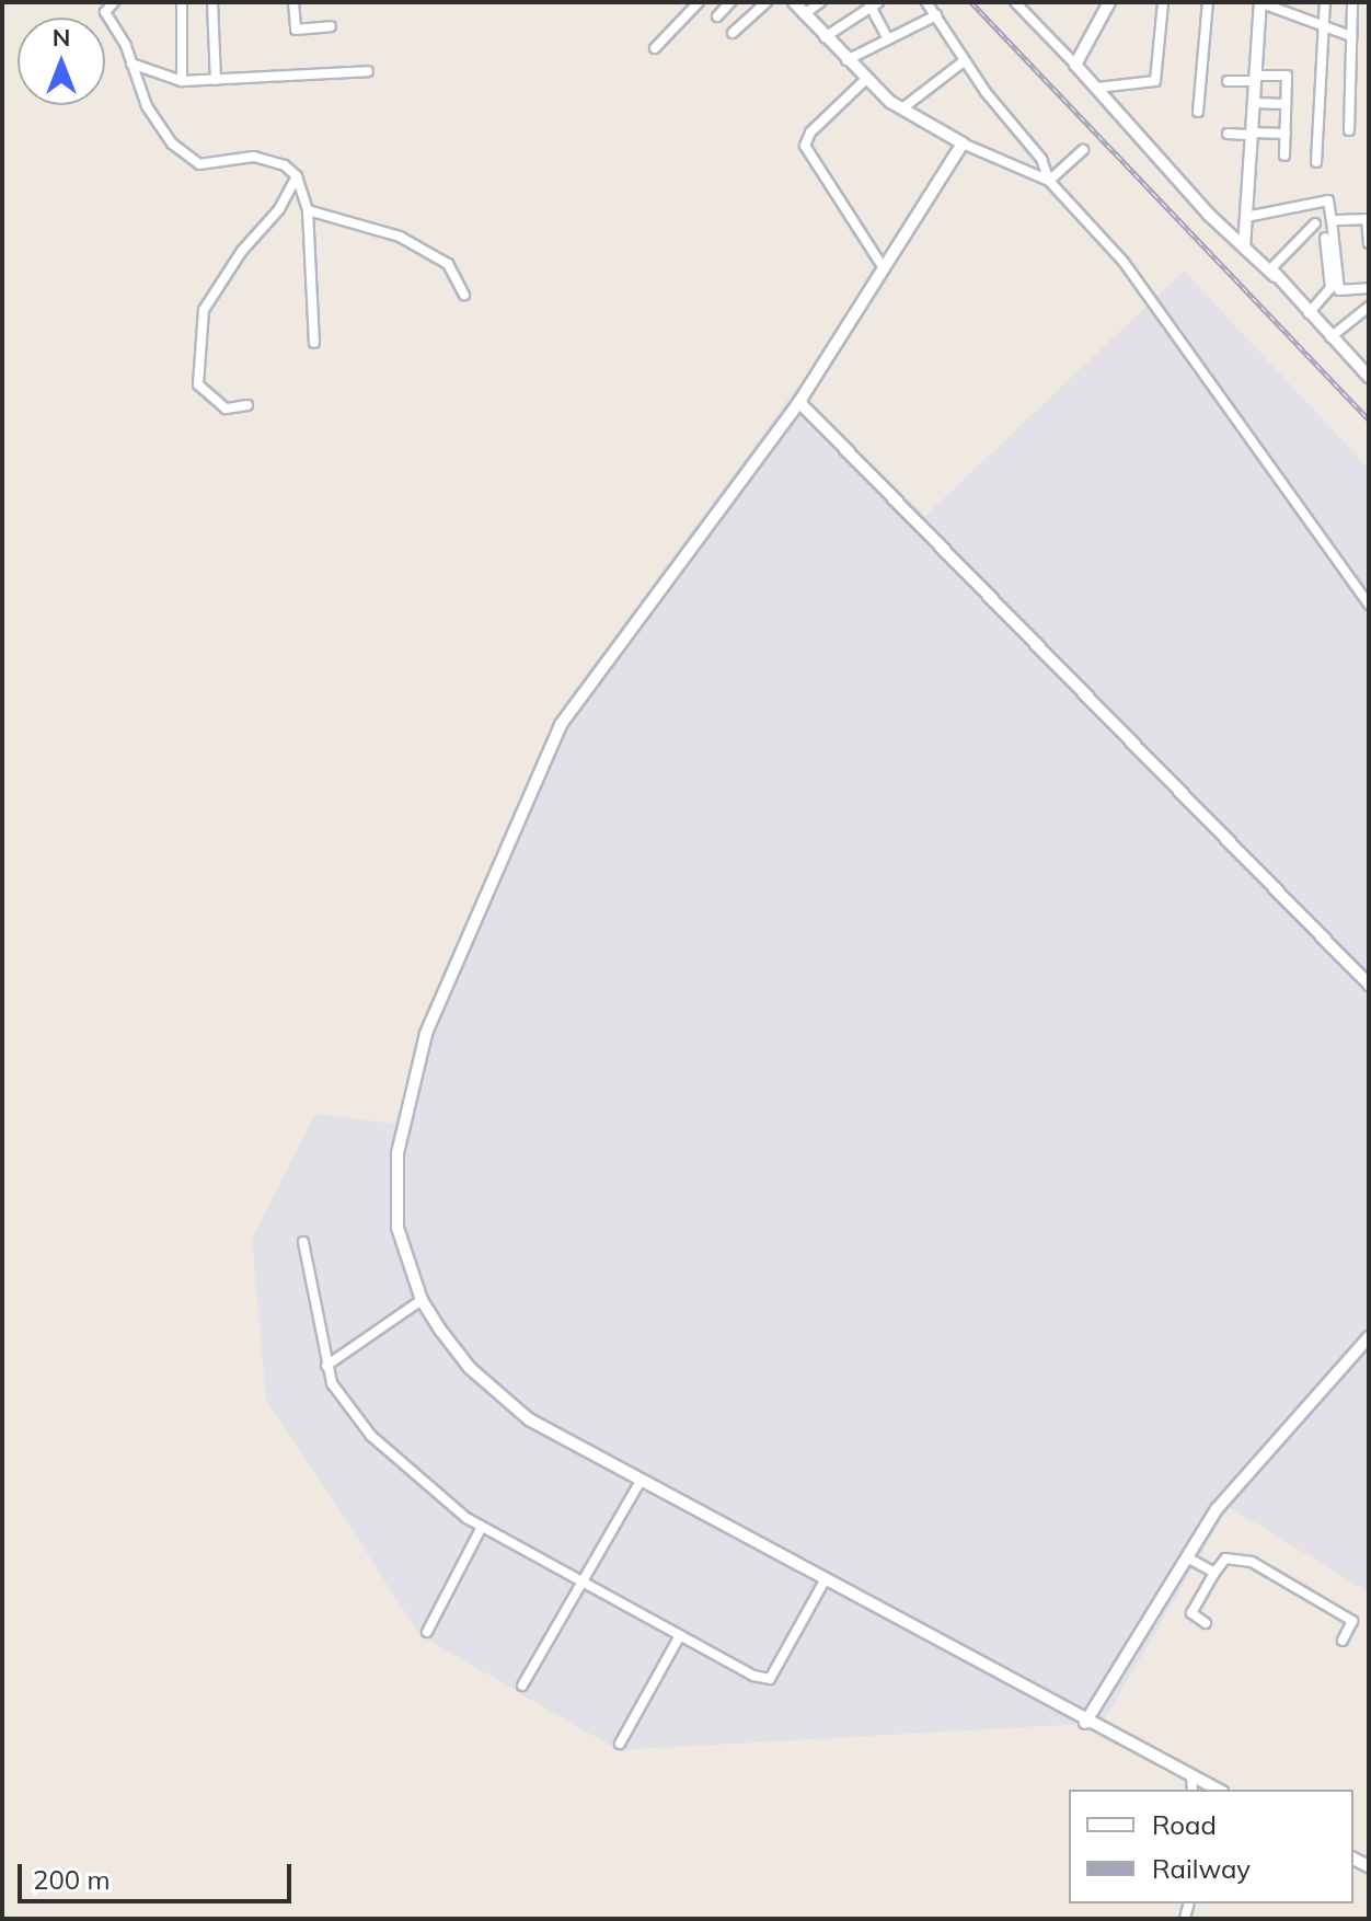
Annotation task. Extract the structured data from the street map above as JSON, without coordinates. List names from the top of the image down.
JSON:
{
  "legend": ["Road", "Railway"],
  "scale_bar": "200 m",
  "north": "top"
}
